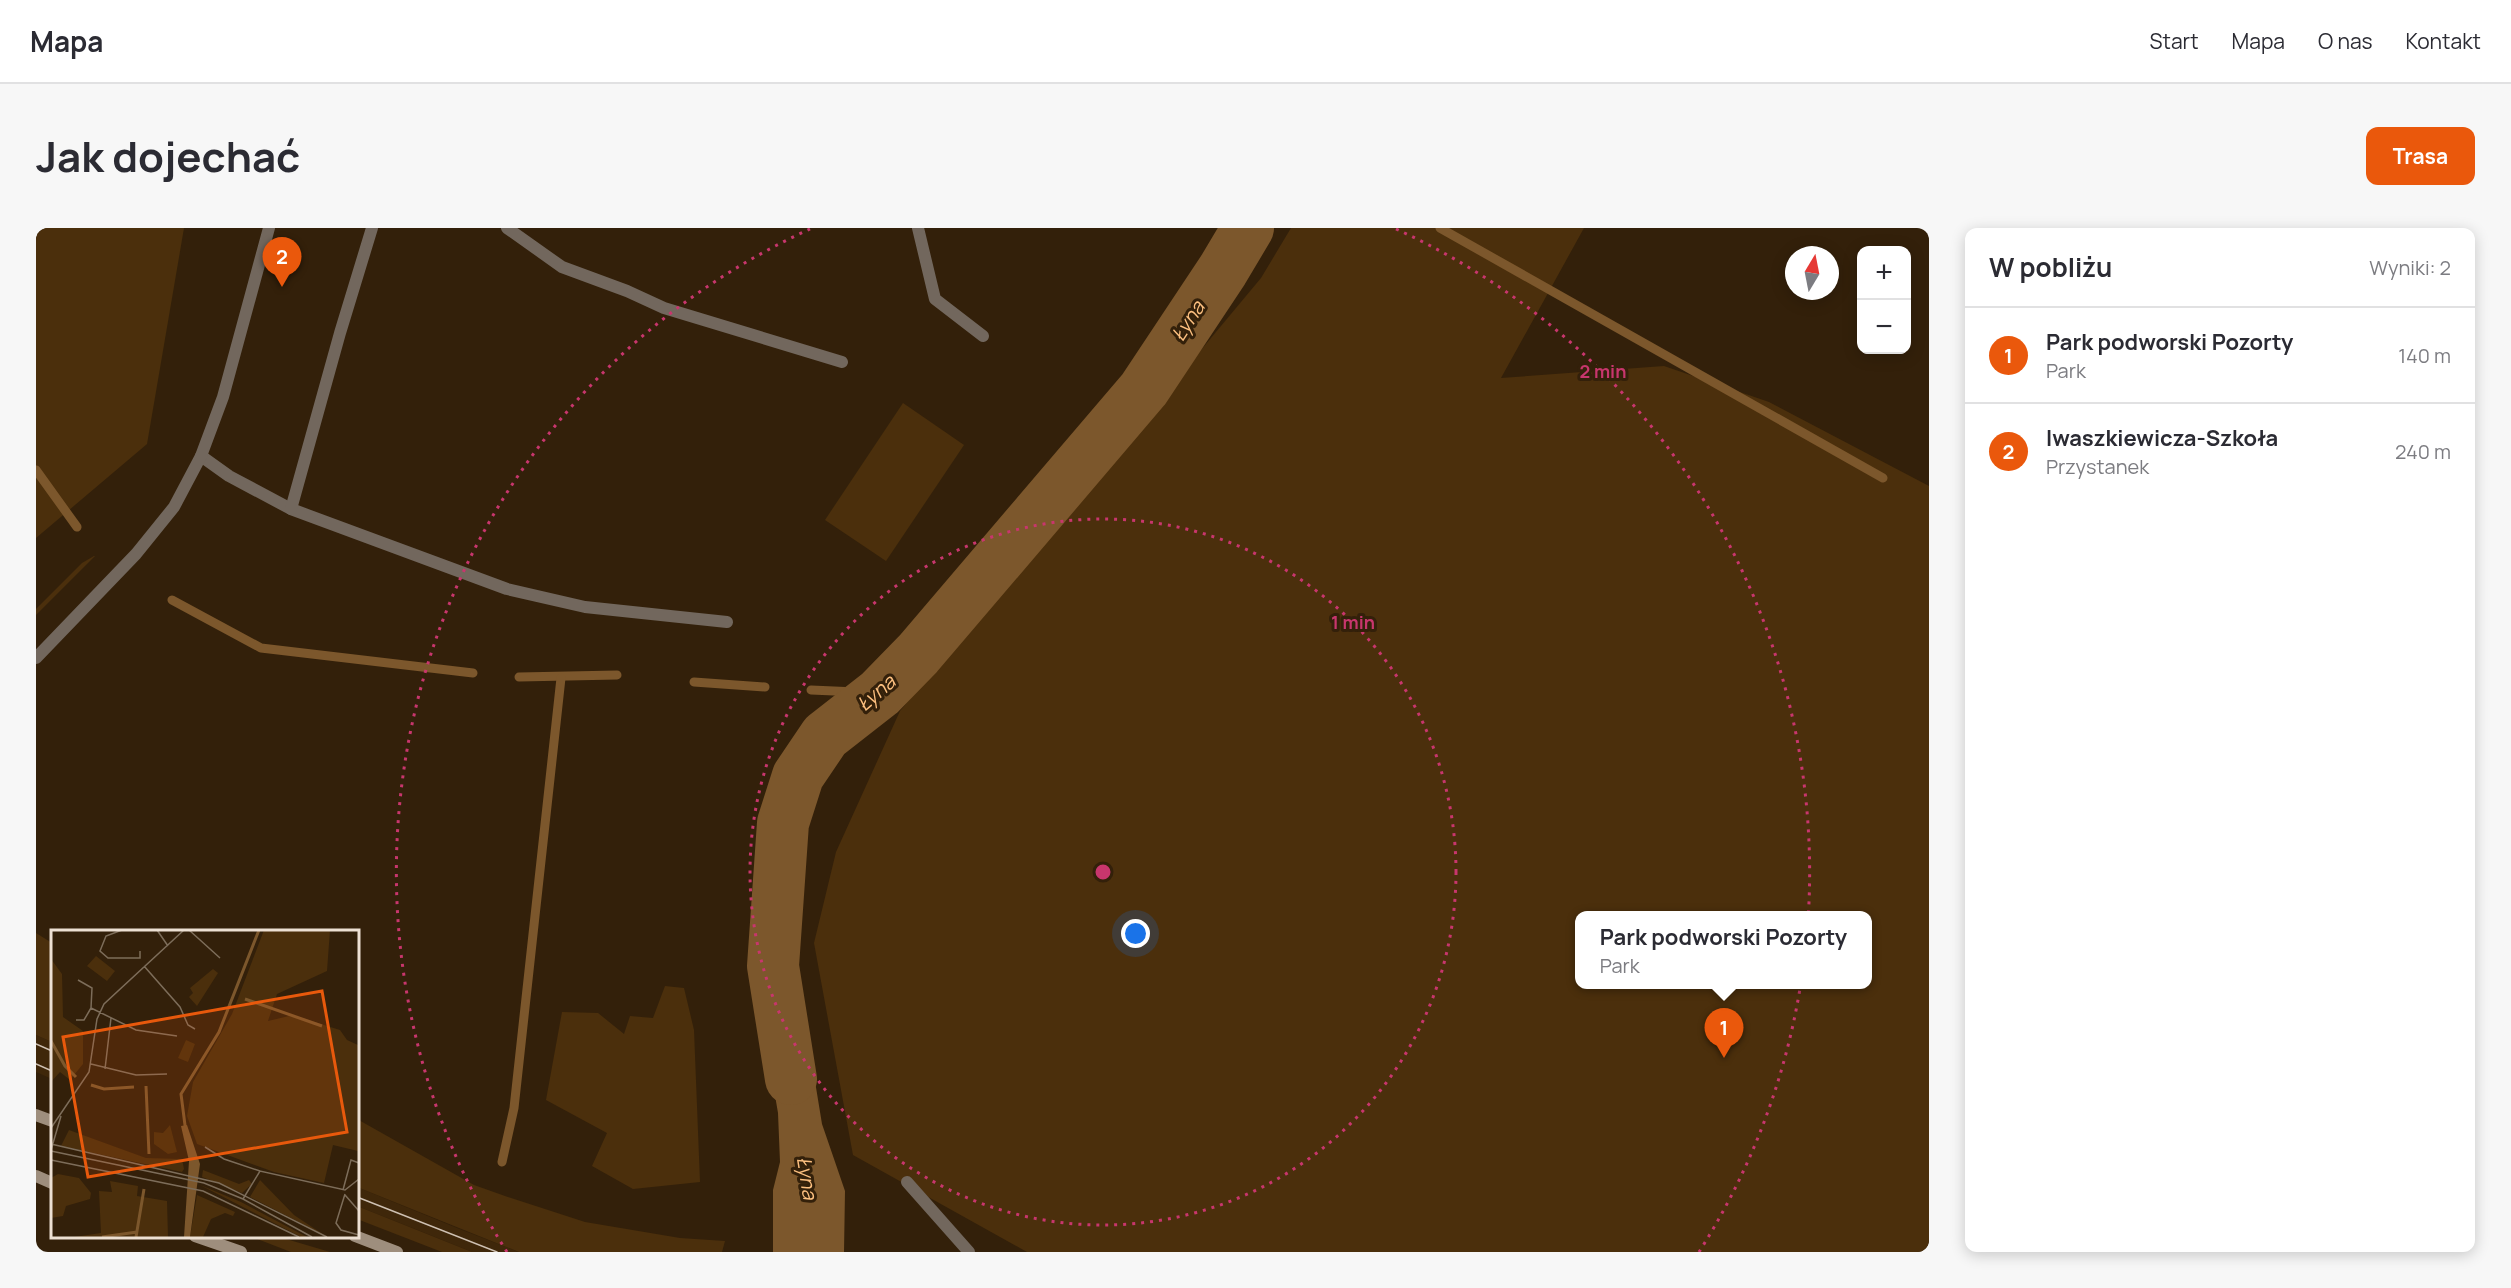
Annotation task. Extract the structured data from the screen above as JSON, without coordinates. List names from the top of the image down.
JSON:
{
  "water": ["Łyna"],
  "north": "top",
  "page": {
    "header": "Mapa",
    "nav": [
      "Start",
      "Mapa",
      "O nas",
      "Kontakt"
    ],
    "title": "Jak dojechać",
    "buttons": "Trasa",
    "heading": ["W pobliżu", "Wyniki: 2"],
    "pins": ["2", "1"],
    "map_buttons": ["+", "−"],
    "list": [
      {
        "mark": "1",
        "name": "Park podworski Pozorty",
        "note": "Park",
        "value": "140 m"
      },
      {
        "mark": "2",
        "name": "Iwaszkiewicza-Szkoła",
        "note": "Przystanek",
        "value": "240 m"
      }
    ],
    "popup": ["Park podworski Pozorty", "Park"]
  },
  "rings": ["2 min", "1 min"]
}
